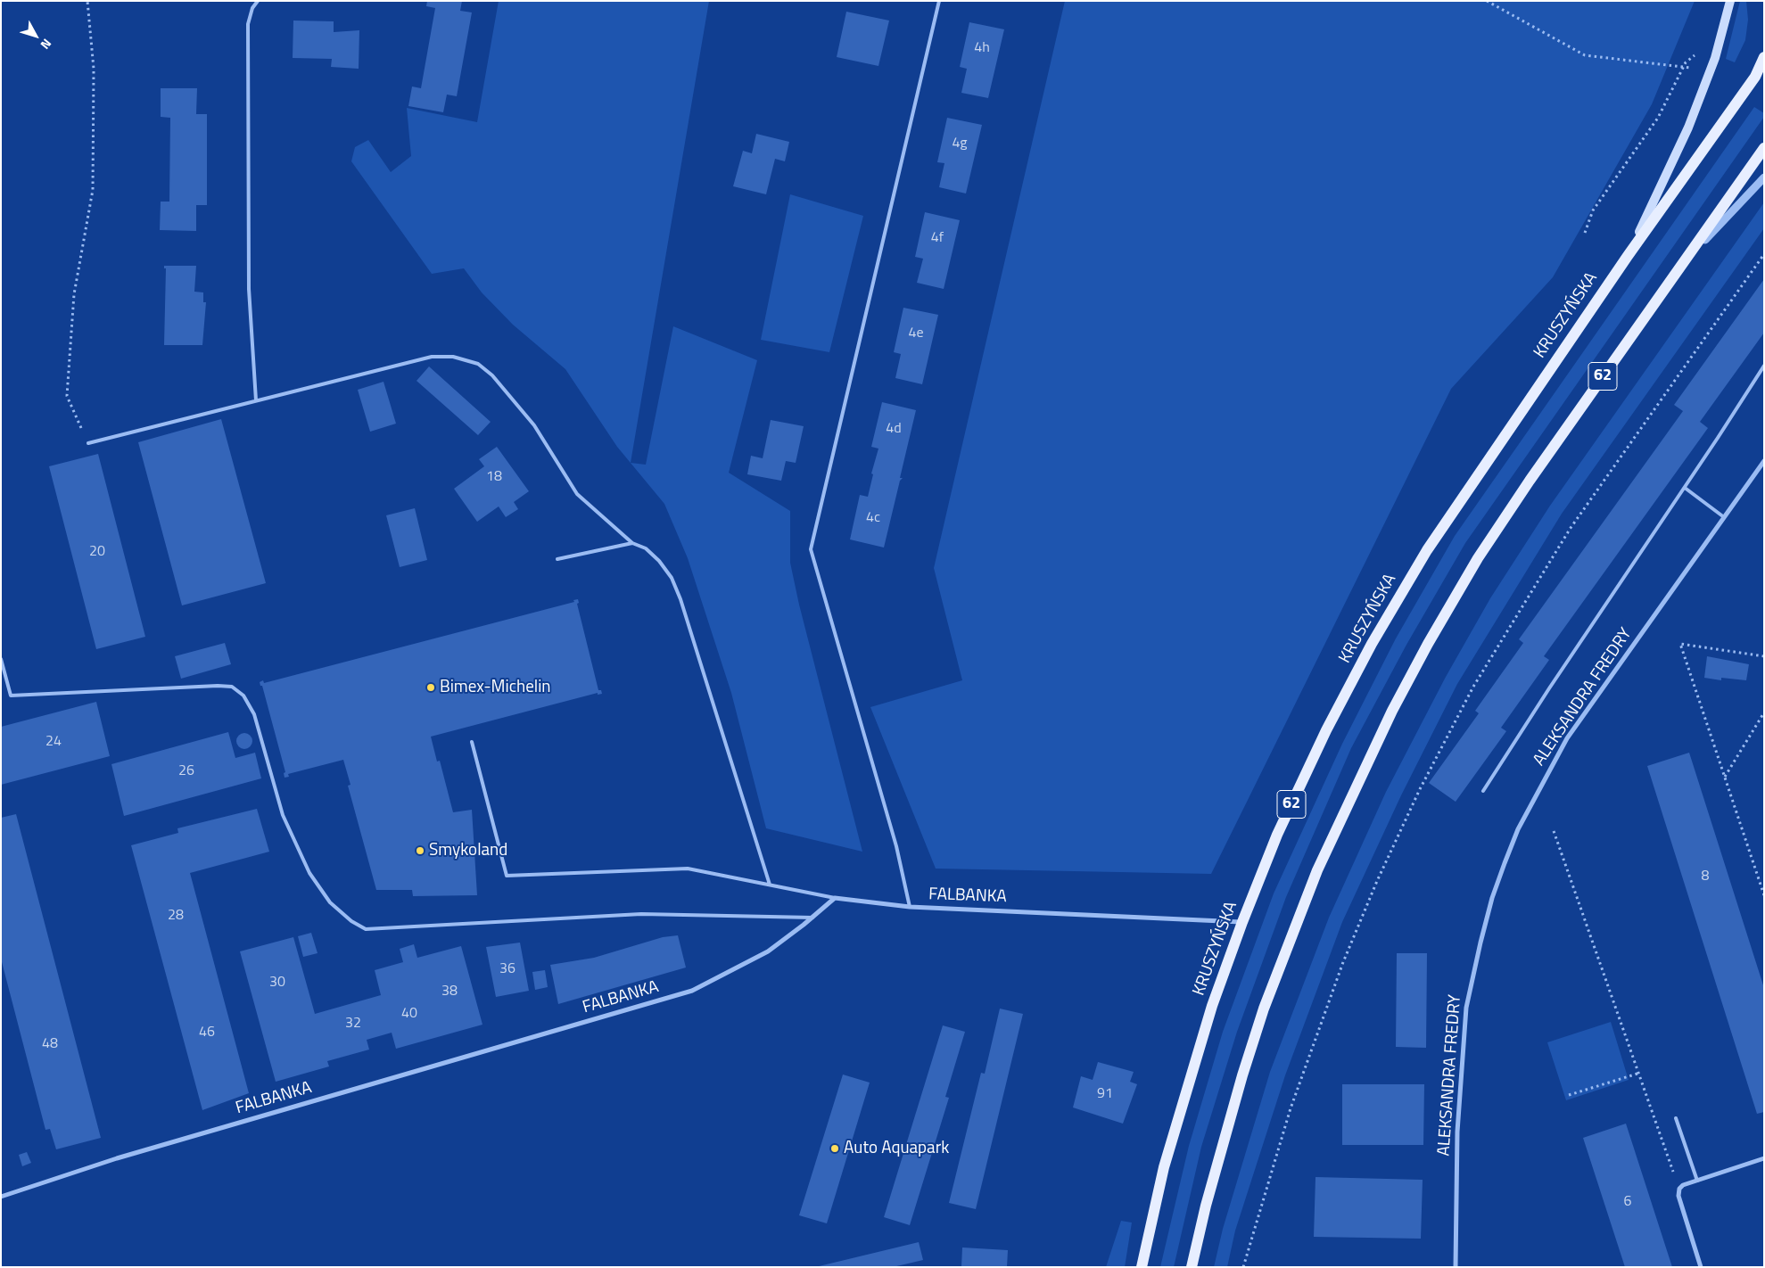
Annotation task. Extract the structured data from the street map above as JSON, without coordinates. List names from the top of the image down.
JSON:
{
  "streets": {
    "main road": ["KRUSZYŃSKA", "62"],
    "street": ["ALEKSANDRA FREDRY", "FALBANKA"]
  },
  "crossings": [
    ["KRUSZYŃSKA", "FALBANKA"]
  ],
  "places": ["Bimex-Michelin", "Smykoland", "Auto Aquapark"],
  "house_numbers": [
    "4h",
    "4g",
    "4f",
    "4e",
    "4d",
    "18",
    "4c",
    "20",
    "24",
    "26",
    "8",
    "28",
    "36",
    "30",
    "38",
    "40",
    "32",
    "46",
    "48",
    "91",
    "6"
  ],
  "north": "bottom right"
}
